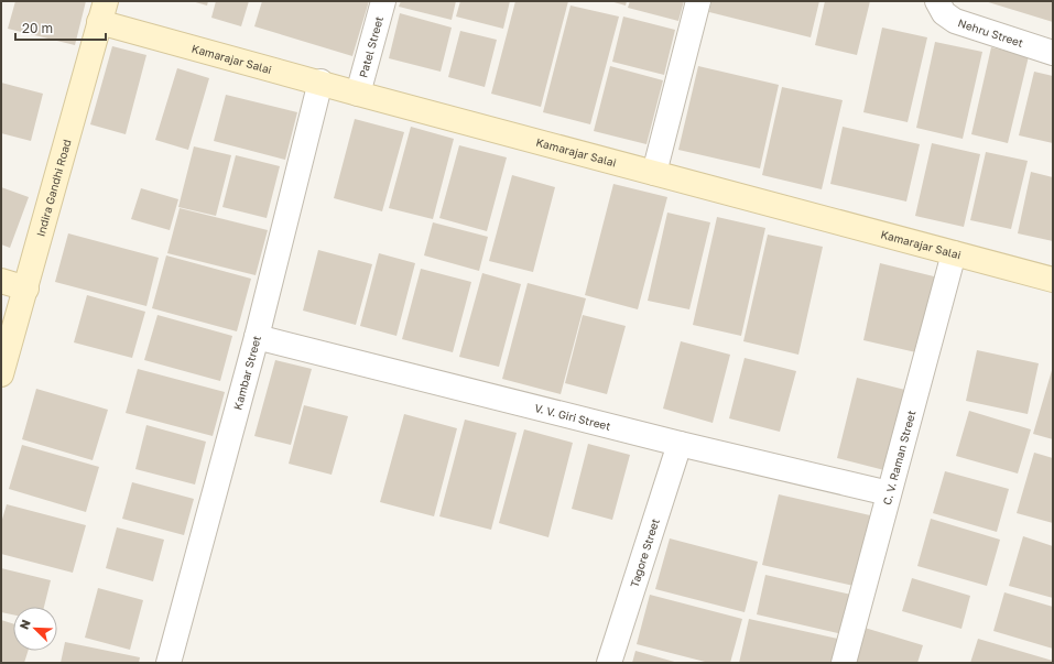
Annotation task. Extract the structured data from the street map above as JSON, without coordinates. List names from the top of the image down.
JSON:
{
  "streets": {
    "street": [
      "Nehru Street",
      "Patel Street",
      "Kamarajar Salai",
      "Indira Gandhi Road",
      "Kambar Street",
      "V. V. Giri Street",
      "C. V. Raman Street",
      "Tagore Street"
    ]
  },
  "crossings": [
    ["Patel Street", "Kamarajar Salai"],
    ["Kamarajar Salai", "Indira Gandhi Road"],
    ["Kamarajar Salai", "Kambar Street"],
    ["Kamarajar Salai", "C. V. Raman Street"],
    ["Kambar Street", "V. V. Giri Street"],
    ["V. V. Giri Street", "C. V. Raman Street"],
    ["V. V. Giri Street", "Tagore Street"]
  ],
  "scale_bar": "20 m",
  "north": "top left"
}
